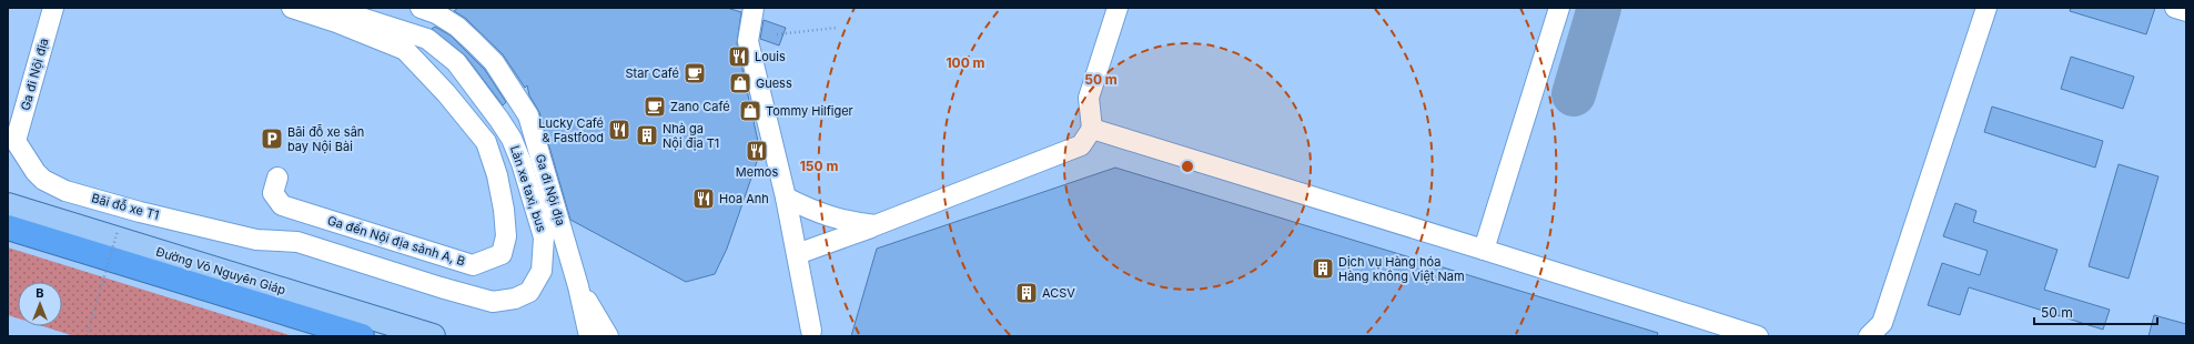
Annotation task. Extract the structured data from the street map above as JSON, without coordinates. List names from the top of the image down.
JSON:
{
  "streets": {
    "highway": ["Đường Võ Nguyên Giáp"],
    "lane": [
      "Ga đi Nội địa",
      "Làn xe taxi, bus",
      "Bãi đỗ xe T1",
      "Ga đến Nội địa sảnh A, B"
    ]
  },
  "crossings": [
    ["Ga đi Nội địa", "Bãi đỗ xe T1"],
    ["Làn xe taxi, bus", "Bãi đỗ xe T1"]
  ],
  "places": {
    "restaurant": [
      "Louis",
      "Lucky Café & Fastfood",
      "Memos",
      "Hoa Anh"
    ],
    "cafe": ["Star Café", "Zano Café"],
    "shop": ["Guess", "Tommy Hilfiger"],
    "building": ["Nhà ga Nội địa T1", "Dịch vụ Hàng hóa Hàng không Việt Nam", "ACSV"],
    "parking": ["Bãi đỗ xe sân bay Nội Bài"]
  },
  "scale_bar": "50 m",
  "north": "top",
  "rings": ["100 m", "50 m", "150 m"]
}
